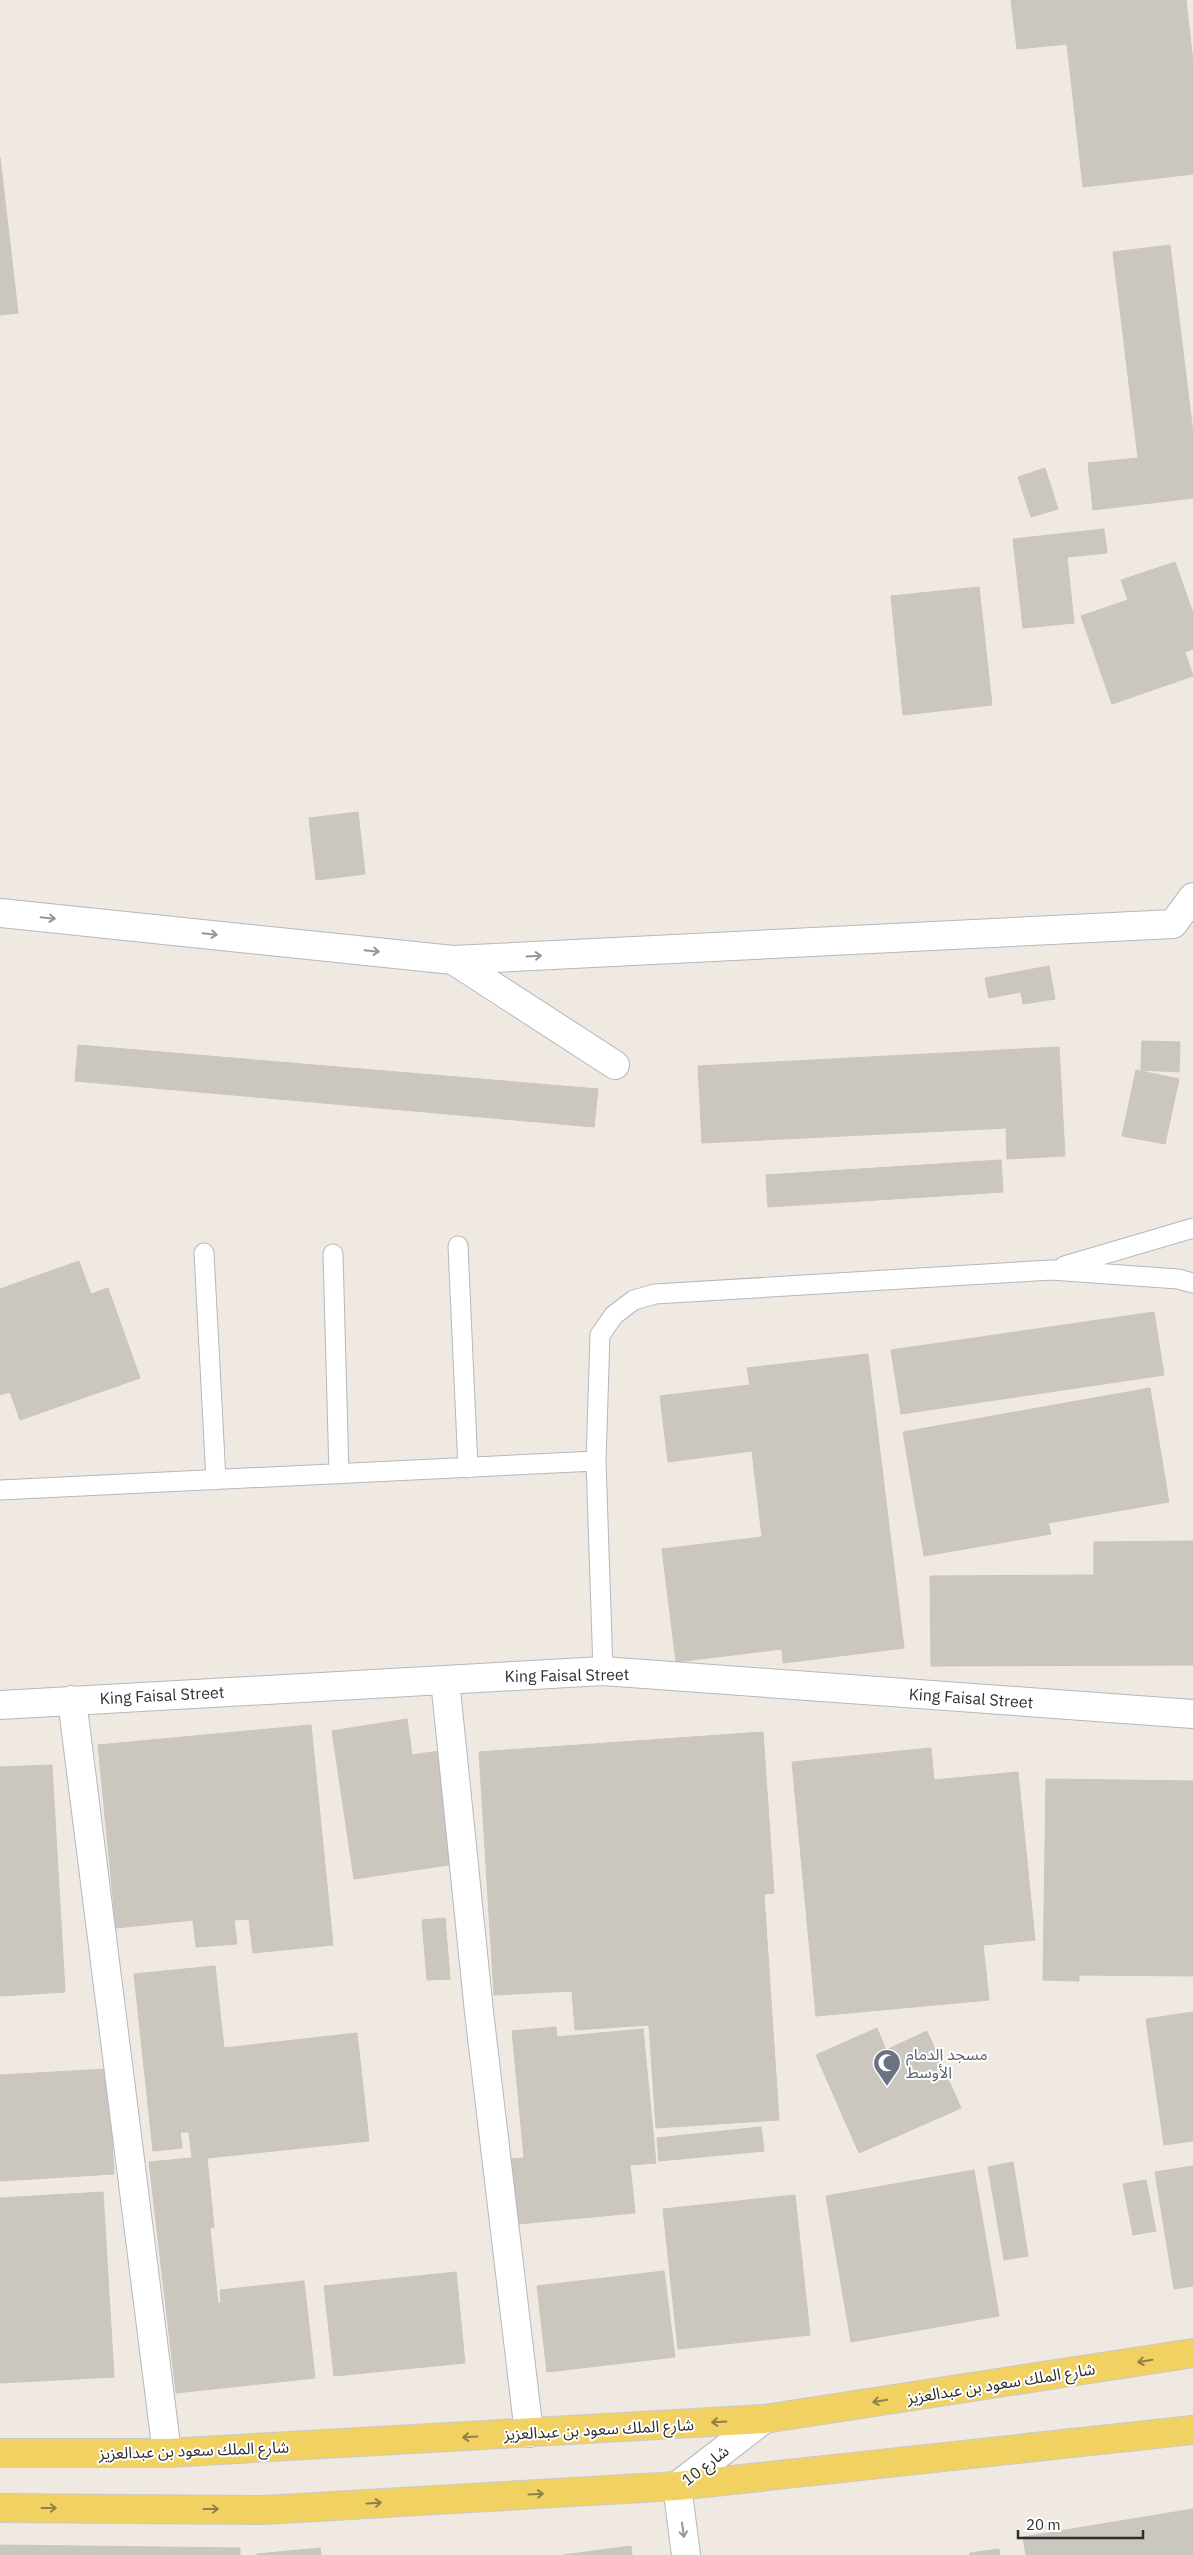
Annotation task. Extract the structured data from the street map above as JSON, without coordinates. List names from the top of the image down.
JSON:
{
  "streets": {
    "main road": ["شارع الملك سعود بن عبدالعزيز"],
    "street": ["King Faisal Street", "شارع 10"]
  },
  "crossings": [
    ["شارع الملك سعود بن عبدالعزيز", "شارع 10"]
  ],
  "one_way": ["شارع 10"],
  "places": {
    "mosque": ["مسجد الدمام الأوسط"]
  },
  "scale_bar": "20 m"
}
